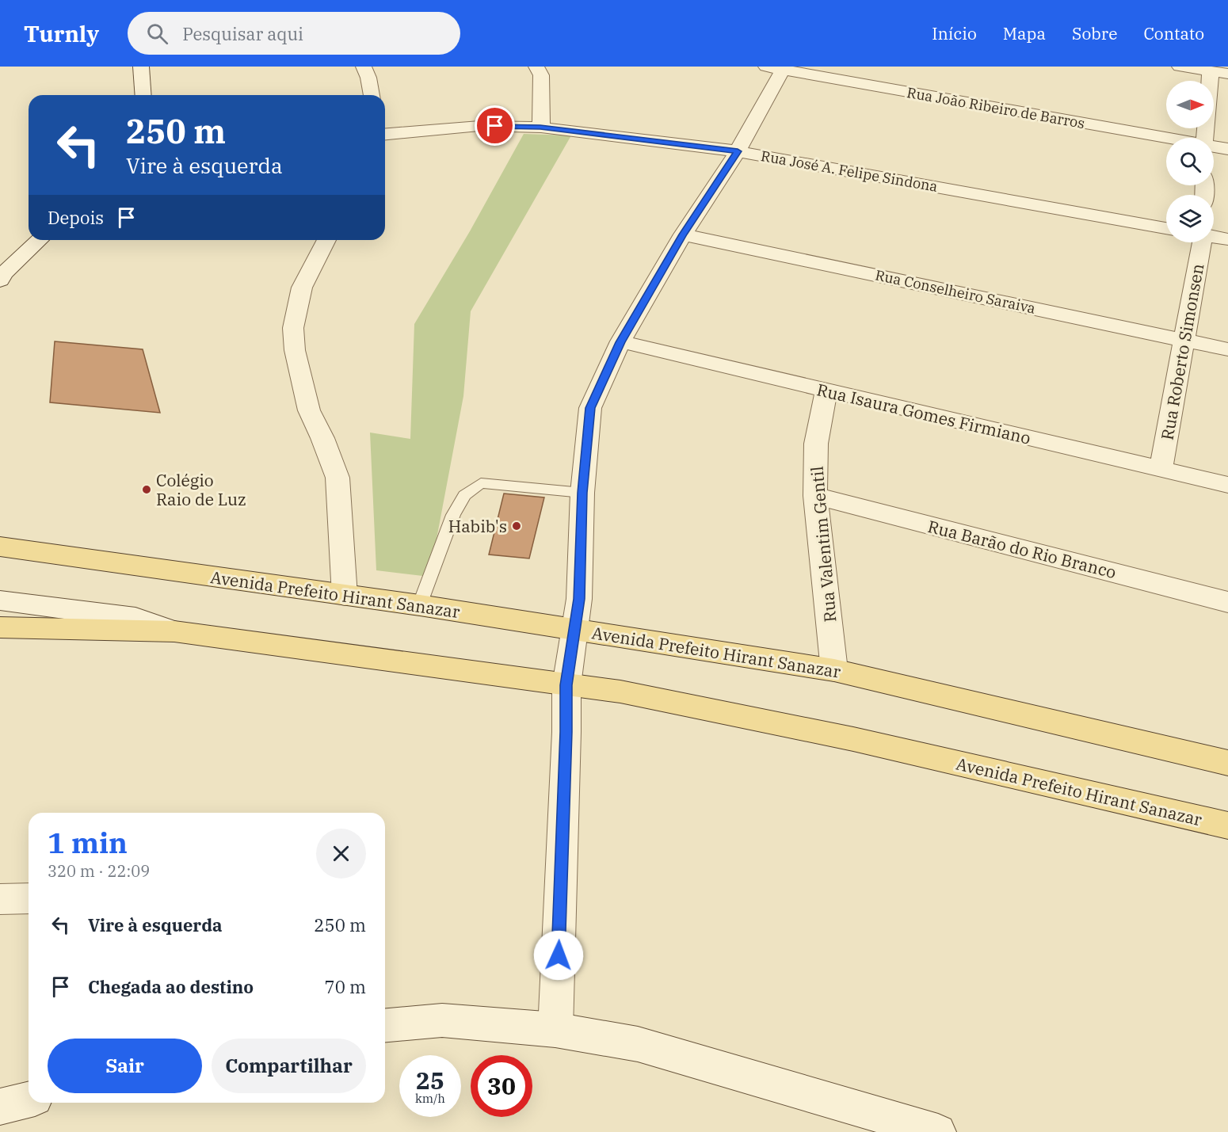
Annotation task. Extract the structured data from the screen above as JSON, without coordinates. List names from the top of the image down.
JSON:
{
  "streets": {
    "main road": ["Avenida Prefeito Hirant Sanazar"],
    "street": [
      "Rua João Ribeiro de Barros",
      "Rua José A. Felipe Sindona",
      "Rua Conselheiro Saraiva",
      "Rua Roberto Simonsen",
      "Rua Isaura Gomes Firmiano",
      "Rua Valentim Gentil",
      "Rua Barão do Rio Branco"
    ]
  },
  "crossings": [
    ["Rua Conselheiro Saraiva", "Rua Roberto Simonsen"],
    ["Rua Roberto Simonsen", "Rua Isaura Gomes Firmiano"],
    ["Rua Isaura Gomes Firmiano", "Rua Valentim Gentil"],
    ["Rua Valentim Gentil", "Rua Barão do Rio Branco"],
    ["Rua Valentim Gentil", "Avenida Prefeito Hirant Sanazar"]
  ],
  "places": ["Colégio Raio de Luz", "Habib's"],
  "north": "right",
  "page": {
    "header": "Turnly",
    "search": "Pesquisar aqui",
    "nav": [
      "Início",
      "Mapa",
      "Sobre",
      "Contato"
    ],
    "turn": ["250 m", "Vire à esquerda"],
    "then": "Depois",
    "heading": ["1 min", "320 m · 22:09"],
    "list": [
      {
        "name": "Vire à esquerda",
        "value": "250 m"
      },
      {
        "name": "Chegada ao destino",
        "value": "70 m"
      }
    ],
    "buttons": ["Sair", "Compartilhar"],
    "speed": "25 km/h",
    "limit": "30"
  }
}
